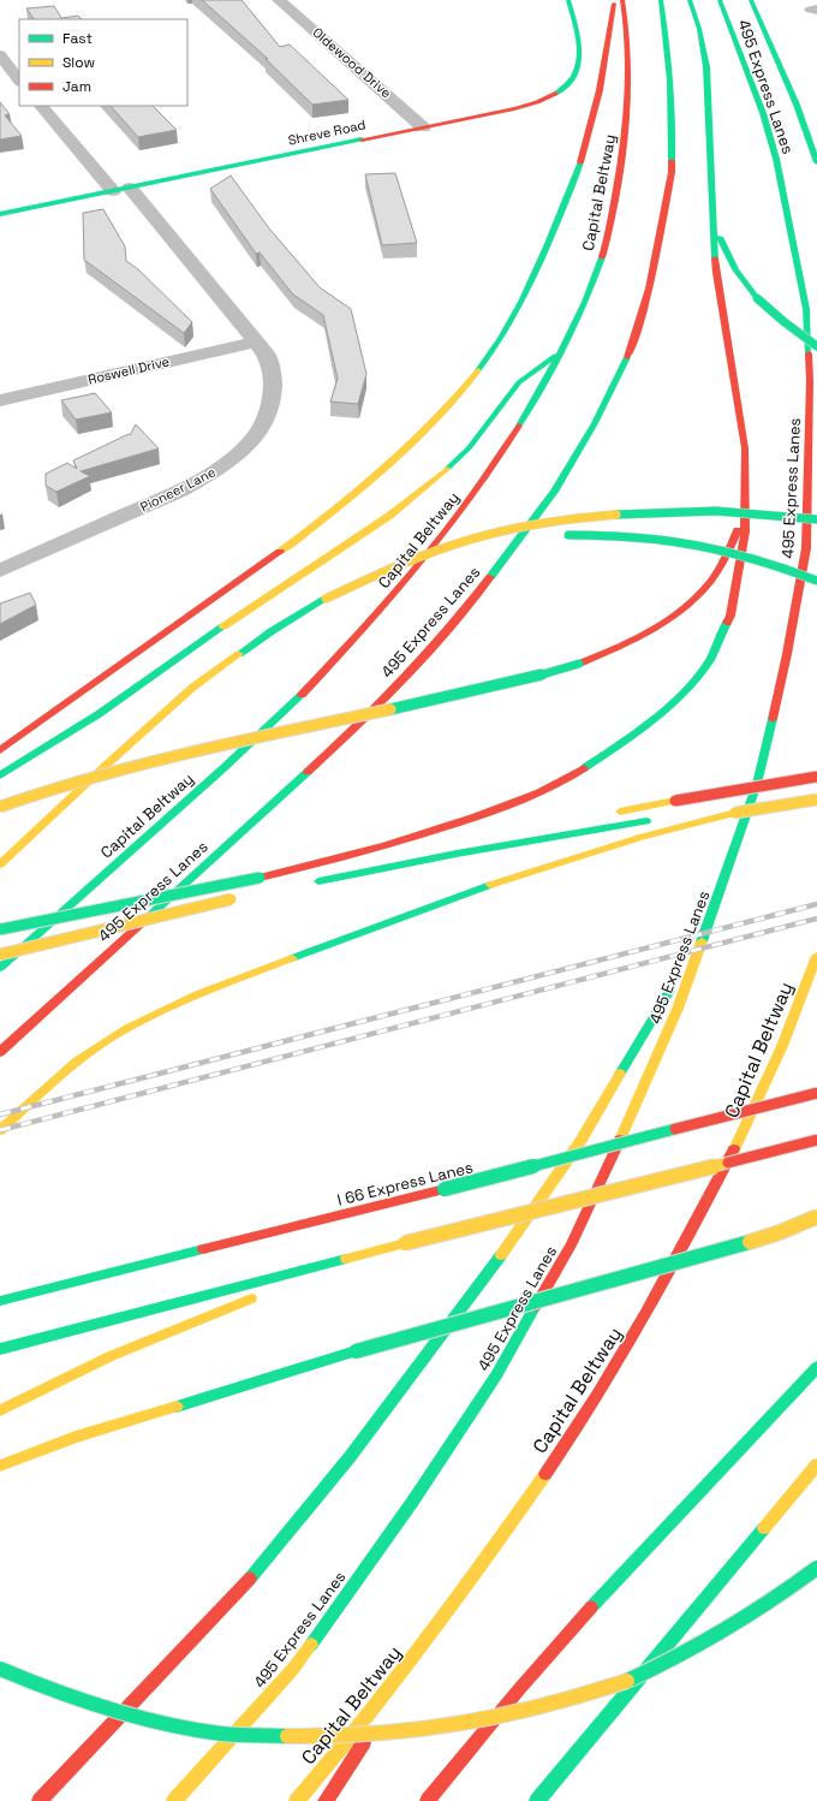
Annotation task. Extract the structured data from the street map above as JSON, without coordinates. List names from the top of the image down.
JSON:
{
  "streets": {
    "main road": [
      "495 Express Lanes",
      "Shreve Road",
      "Capital Beltway",
      "I 66 Express Lanes"
    ],
    "street": ["Oldewood Drive", "Roswell Drive", "Pioneer Lane"]
  },
  "crossings": [
    ["Oldewood Drive", "Shreve Road"],
    ["Shreve Road", "Pioneer Lane"],
    ["Roswell Drive", "Pioneer Lane"]
  ],
  "legend": ["Fast", "Slow", "Jam"]
}
